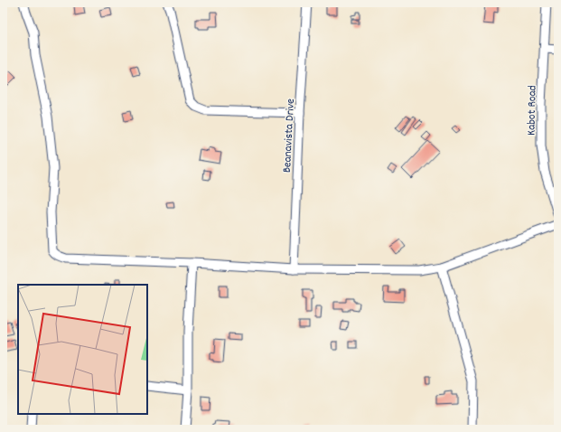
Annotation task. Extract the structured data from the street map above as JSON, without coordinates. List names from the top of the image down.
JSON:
{
  "streets": {
    "street": ["Kabot Road", "Beanavista Drive"]
  }
}
